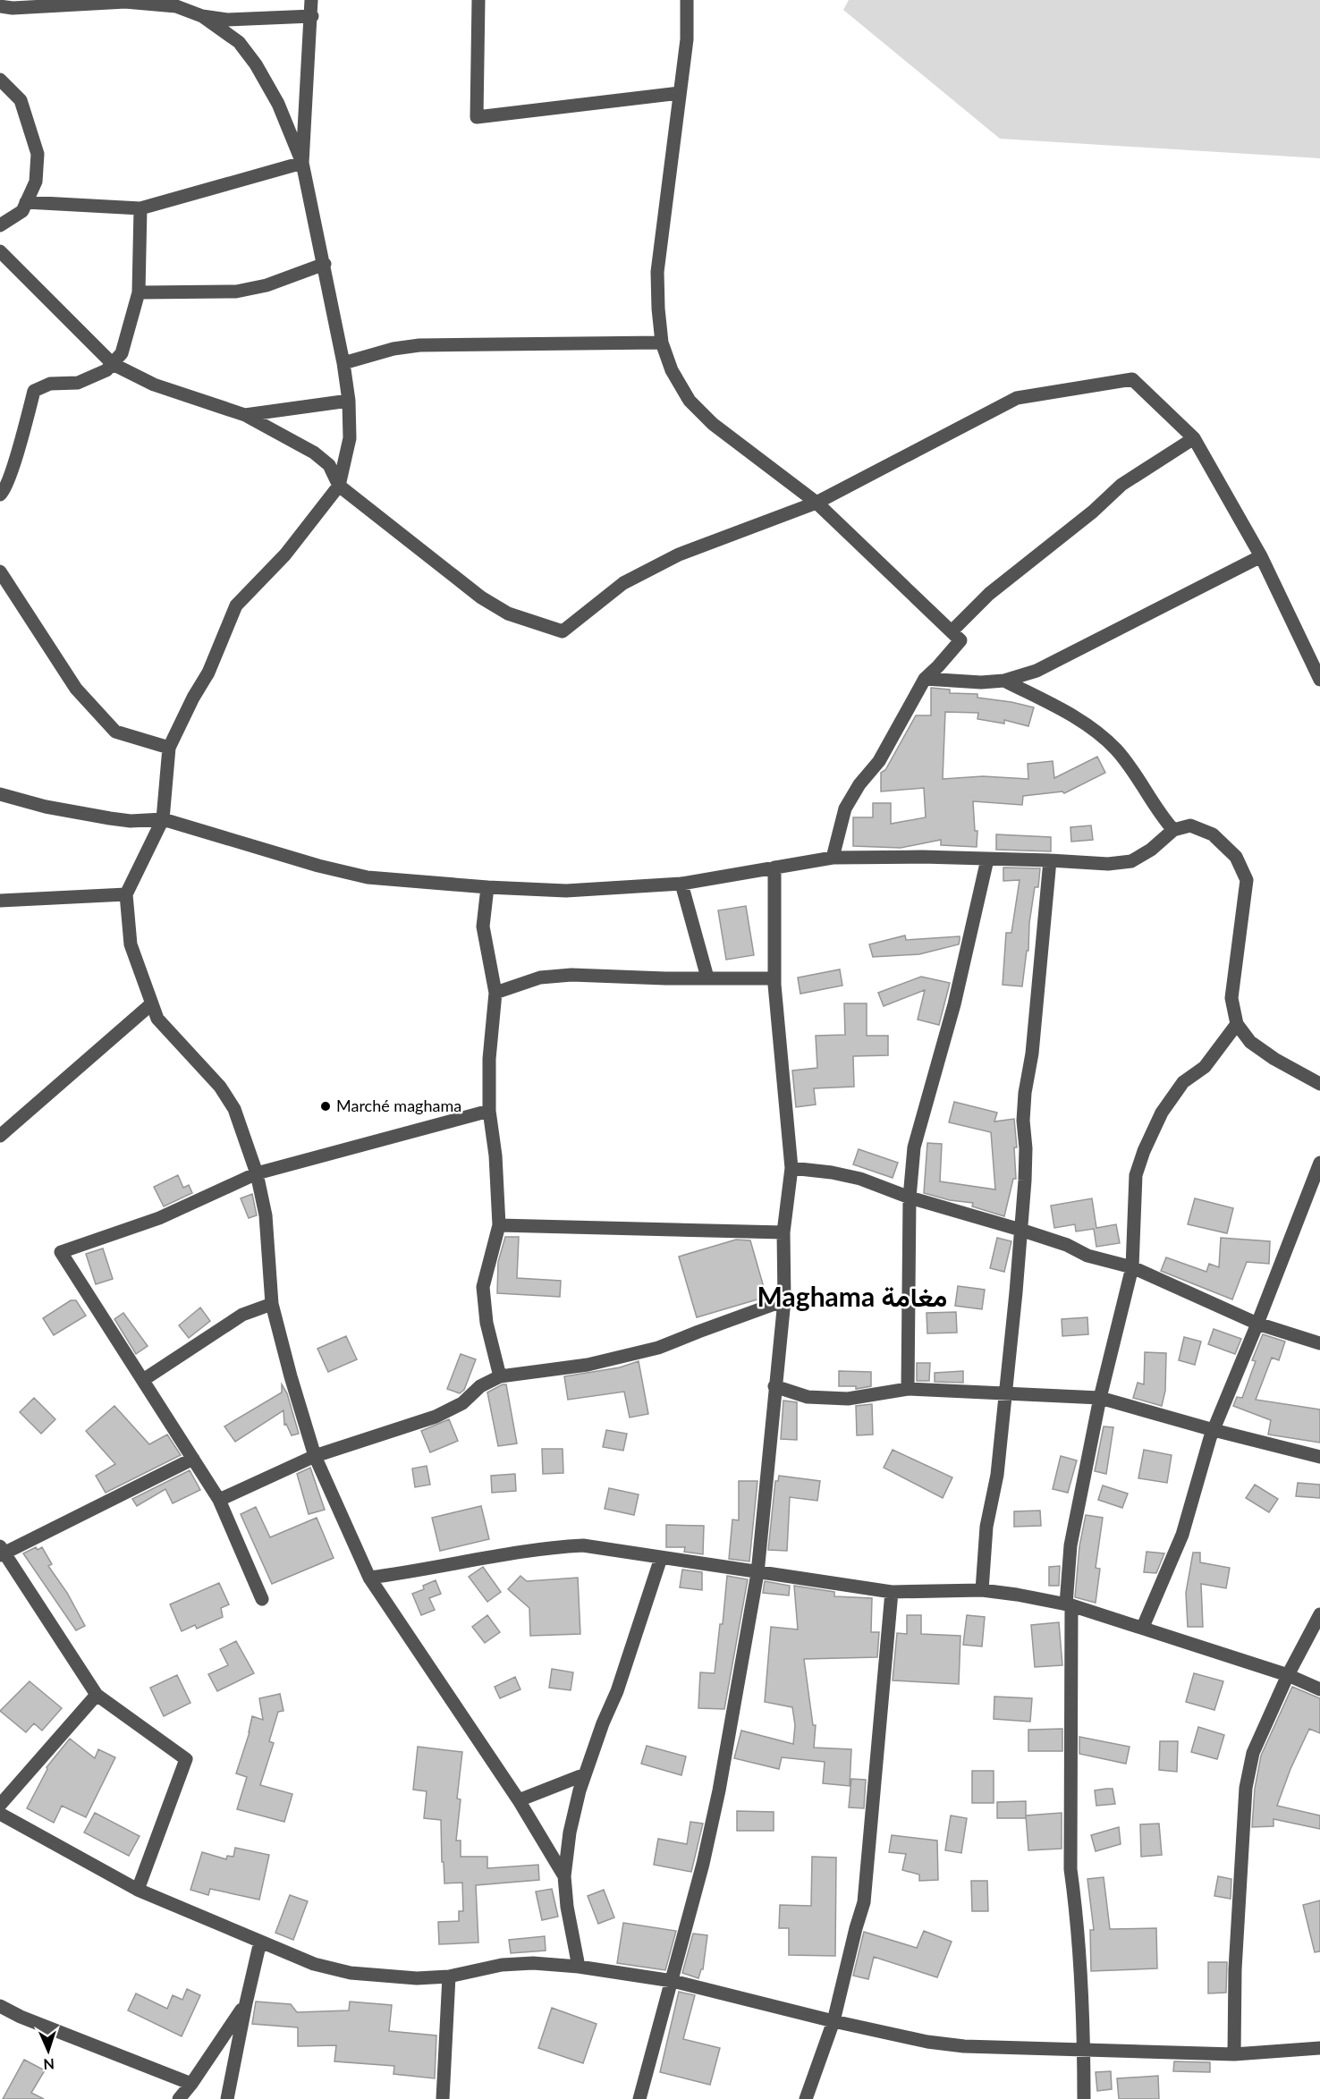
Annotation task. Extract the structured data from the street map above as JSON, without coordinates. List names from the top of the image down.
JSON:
{
  "districts": ["Maghama مغامة"],
  "places": ["Marché maghama"],
  "north": "bottom"
}
